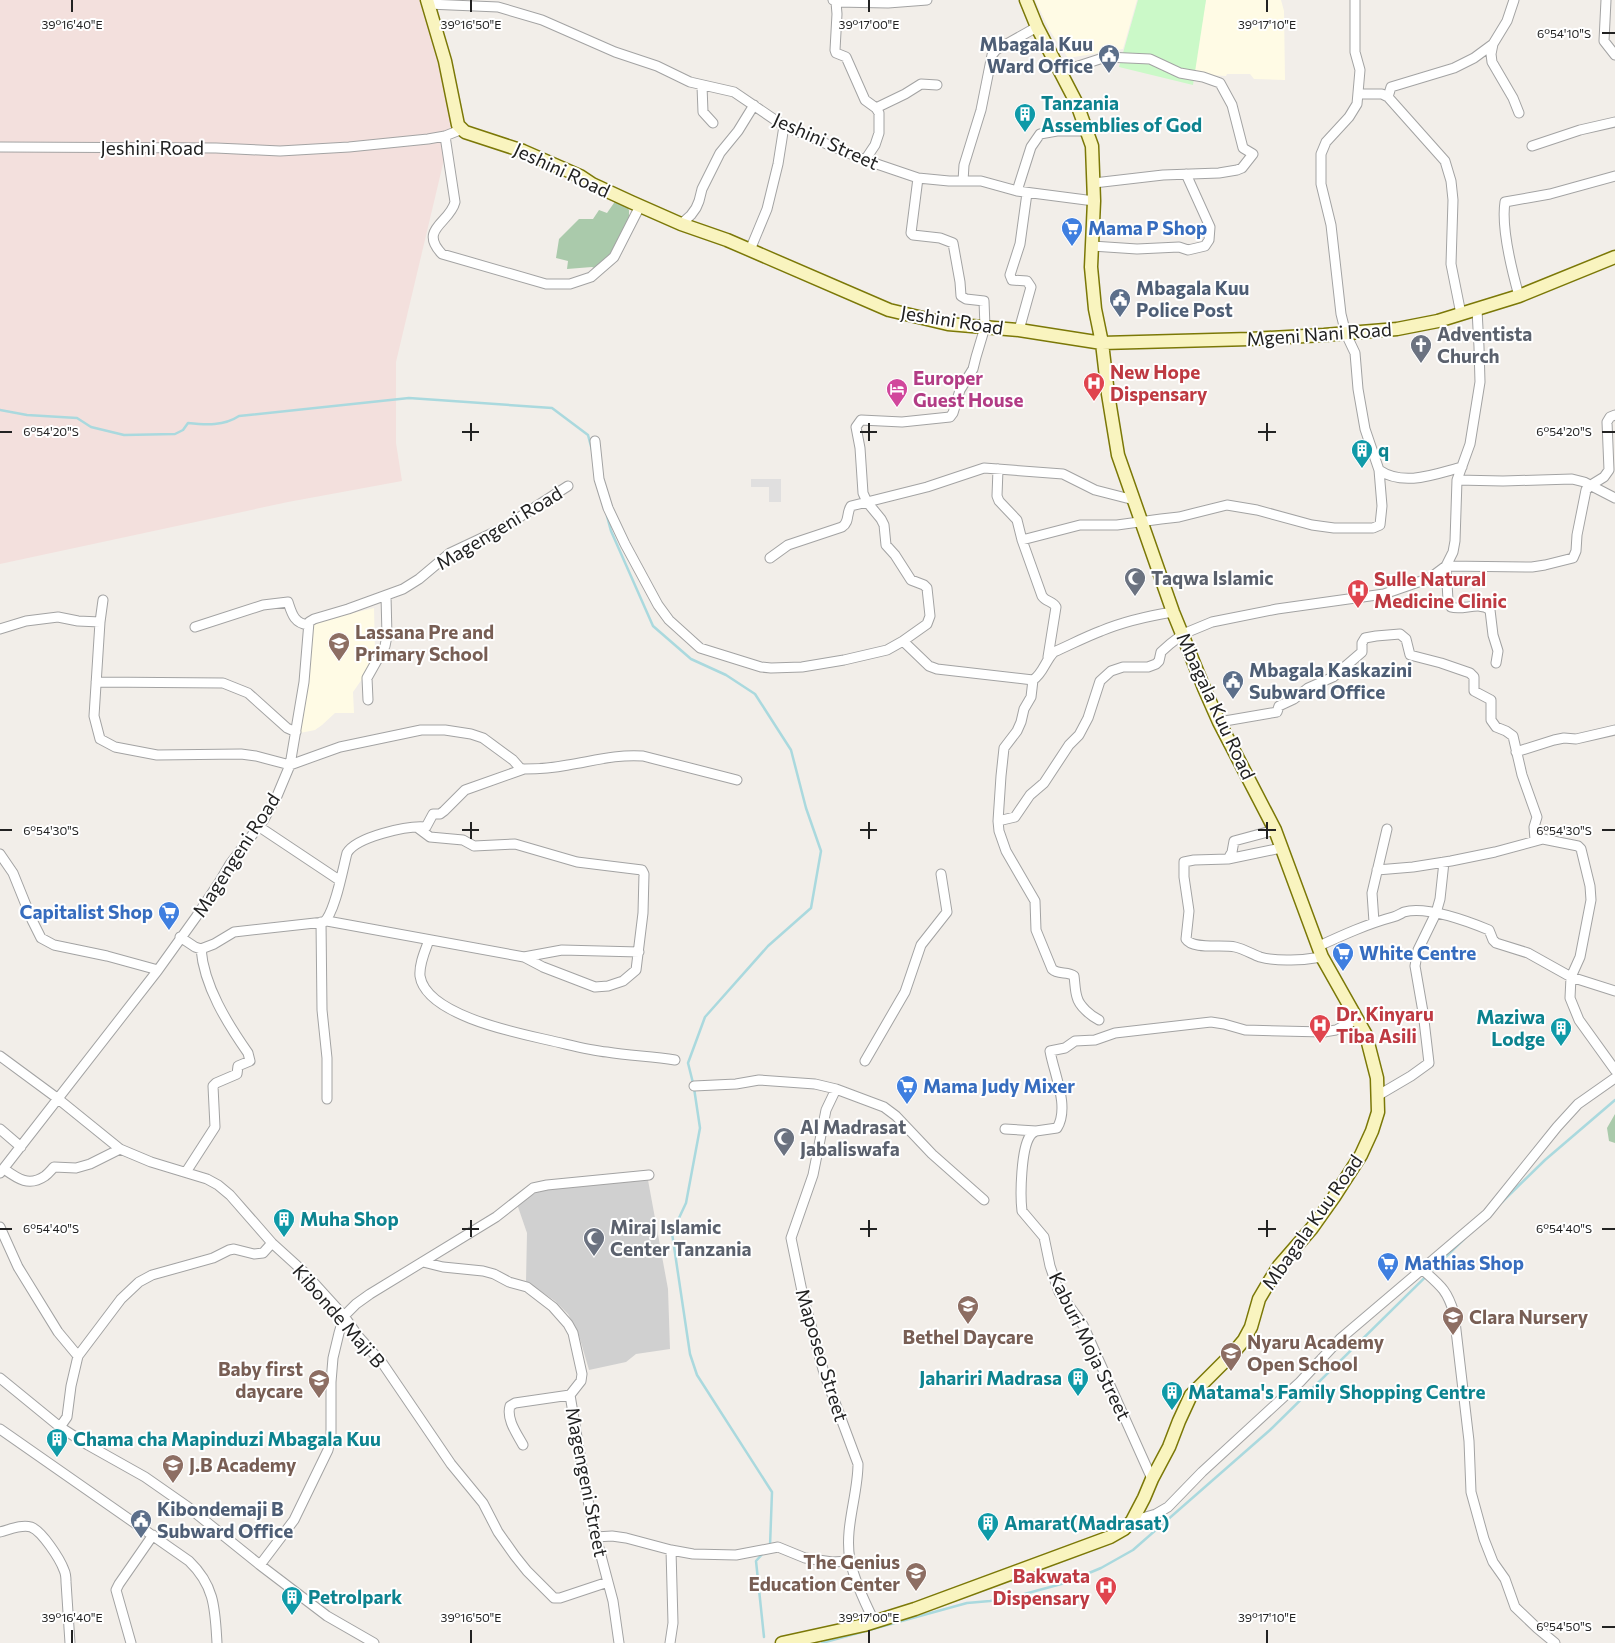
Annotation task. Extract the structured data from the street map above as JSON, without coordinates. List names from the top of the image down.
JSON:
{
  "streets": {
    "street": [
      "Jeshini Street",
      "Jeshini Road",
      "Mgeni Nani Road",
      "Magengeni Road",
      "Mbagala Kuu Road",
      "Kibonde Maji B",
      "Kaburi Moja Street",
      "Maposeo Street",
      "Magengeni Street"
    ]
  },
  "crossings": [
    ["Jeshini Street", "Mbagala Kuu Road"],
    ["Jeshini Road", "Mgeni Nani Road"],
    ["Jeshini Road", "Mbagala Kuu Road"],
    ["Mgeni Nani Road", "Mbagala Kuu Road"],
    ["Magengeni Road", "Kibonde Maji B"],
    ["Mbagala Kuu Road", "Kaburi Moja Street"],
    ["Kibonde Maji B", "Magengeni Street"]
  ],
  "places": {
    "public building": [
      "Mbagala Kuu Ward Office",
      "Mbagala Kuu Police Post",
      "Mbagala Kaskazini Subward Office",
      "Kibondemaji B Subward Office"
    ],
    "building": [
      "Tanzania Assemblies of God",
      "q",
      "Maziwa Lodge",
      "Muha Shop",
      "Jahariri Madrasa",
      "Matama's Family Shopping Centre",
      "Chama cha Mapinduzi Mbagala Kuu",
      "Amarat(Madrasat)",
      "Petrolpark"
    ],
    "supermarket": [
      "Mama P Shop",
      "Capitalist Shop",
      "White Centre",
      "Mama Judy Mixer",
      "Mathias Shop"
    ],
    "church": ["Adventista Church"],
    "hospital": [
      "New Hope Dispensary",
      "Sulle Natural Medicine Clinic",
      "Dr. Kinyaru Tiba Asili",
      "Bakwata Dispensary"
    ],
    "hotel": ["Europer Guest House"],
    "mosque": ["Taqwa Islamic", "Al Madrasat Jabaliswafa", "Miraj Islamic Center Tanzania"],
    "school or university": [
      "Lassana Pre and Primary School",
      "Bethel Daycare",
      "Clara Nursery",
      "Nyaru Academy Open School",
      "Baby first daycare",
      "J.B Academy",
      "The Genius Education Center"
    ]
  },
  "coordinates": [
    "39°16'40\"E",
    "39°16'50\"E",
    "39°17'00\"E",
    "39°17'10\"E",
    "6°54'10\"S",
    "6°54'20\"S",
    "6°54'30\"S",
    "6°54'40\"S",
    "6°54'50\"S"
  ]
}
